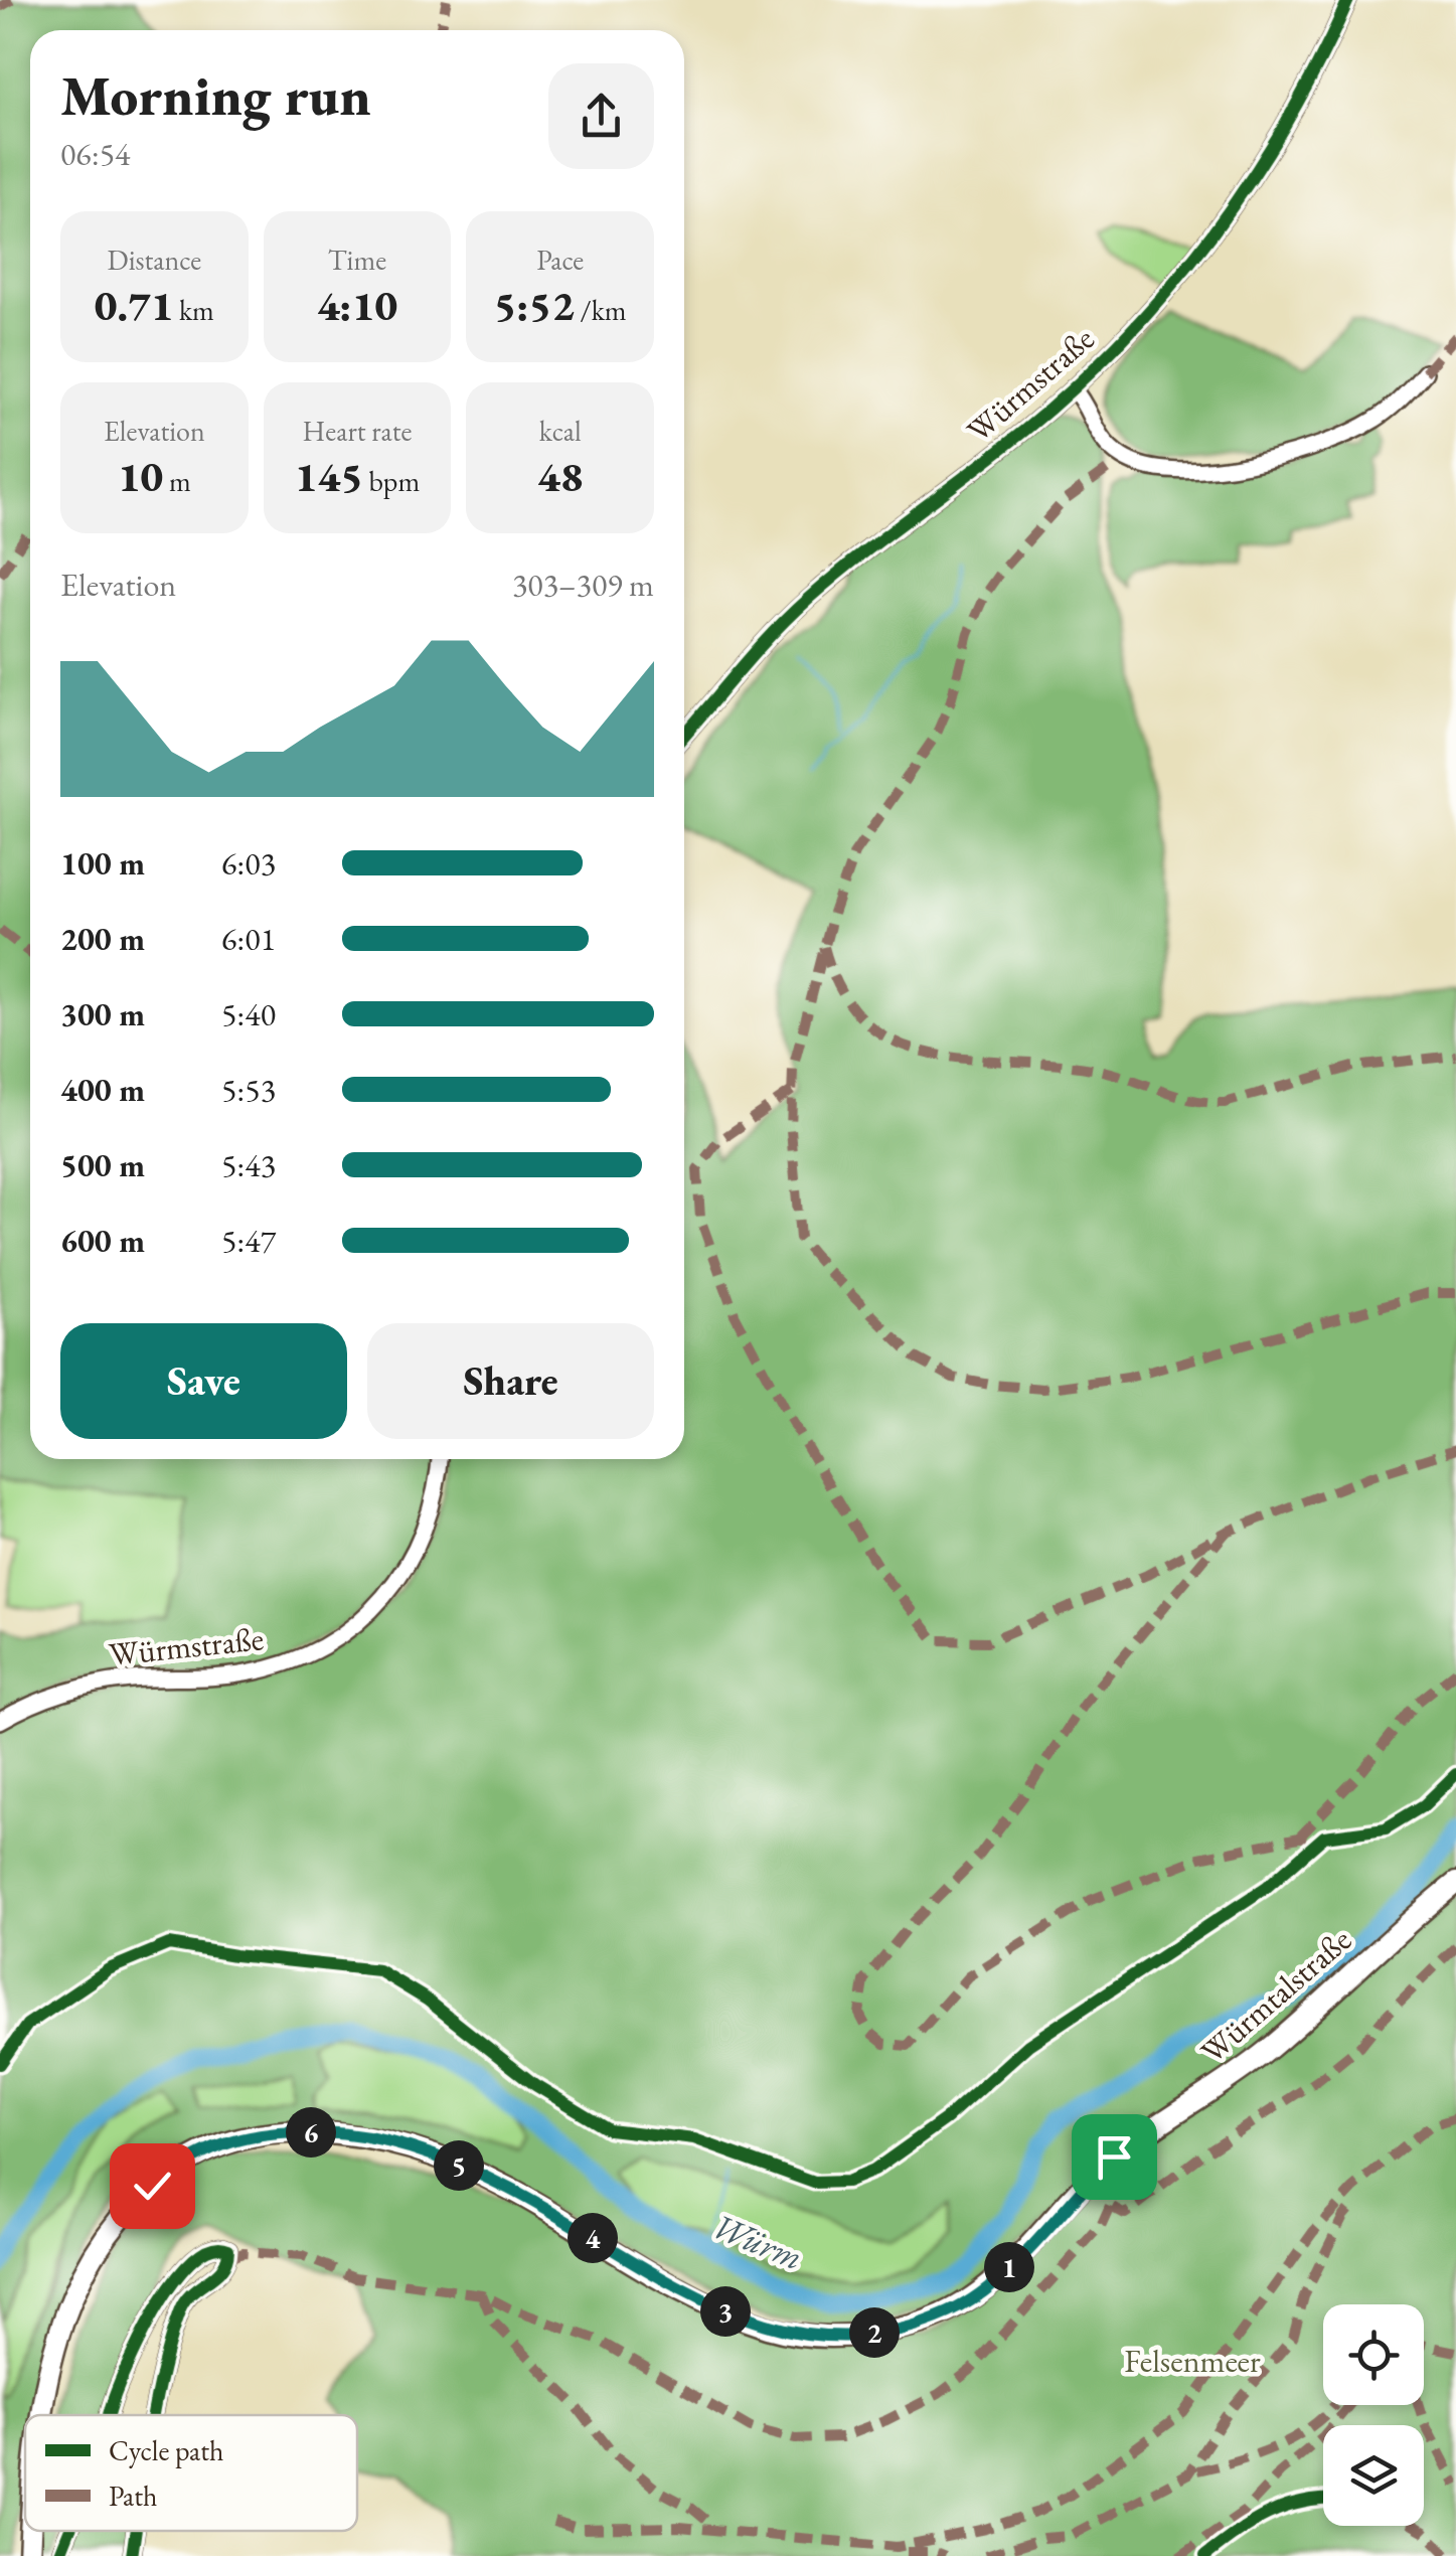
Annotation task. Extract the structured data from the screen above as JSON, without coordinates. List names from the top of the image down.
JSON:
{
  "streets": {
    "main road": ["Würmtalstraße"],
    "street": ["Würmstraße"]
  },
  "water": ["Würm"],
  "parks": ["Felsenmeer"],
  "legend": ["Cycle path", "Path"],
  "page": {
    "heading": ["Morning run", "06:54"],
    "stats": [
      ["Distance", "0.71 km"],
      ["Time", "4:10"],
      ["Pace", "5:52 /km"],
      ["Elevation", "10 m"],
      ["Heart rate", "145 bpm"],
      ["kcal", "48"]
    ],
    "chart": ["Elevation", "303–309 m"],
    "list": [
      {
        "name": "100 m",
        "note": "6:03"
      },
      {
        "name": "200 m",
        "note": "6:01"
      },
      {
        "name": "300 m",
        "note": "5:40"
      },
      {
        "name": "400 m",
        "note": "5:53"
      },
      {
        "name": "500 m",
        "note": "5:43"
      },
      {
        "name": "600 m",
        "note": "5:47"
      }
    ],
    "buttons": ["Save", "Share"],
    "pins": [
      "6",
      "5",
      "4",
      "1",
      "3",
      "2"
    ]
  }
}
